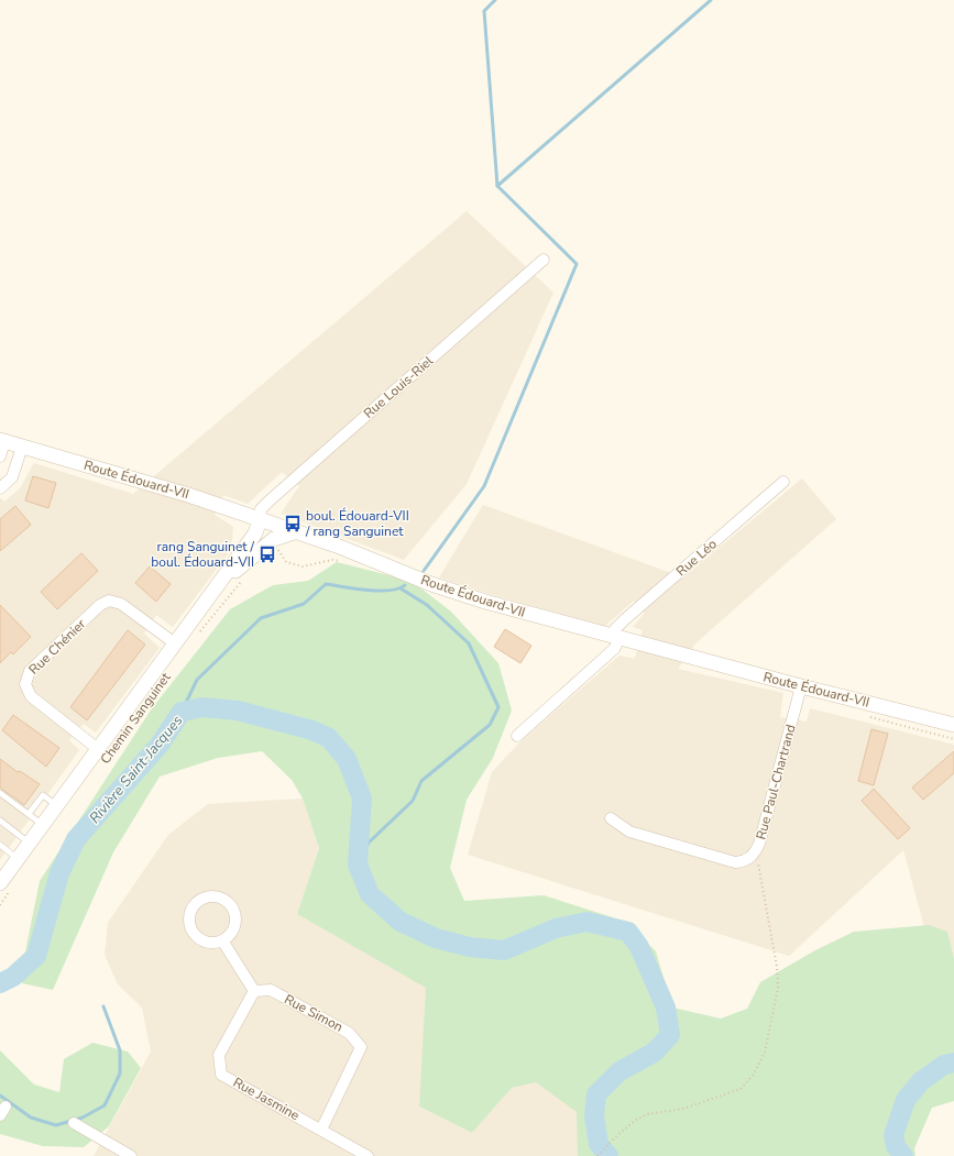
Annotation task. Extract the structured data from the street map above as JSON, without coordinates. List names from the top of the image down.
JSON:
{
  "streets": {
    "main road": ["Route Édouard-VII", "Chemin Sanguinet"],
    "street": [
      "Rue Louis-Riel",
      "Rue Léo",
      "Rue Chénier",
      "Rue Paul-Chartrand",
      "Rue Simon",
      "Rue Jasmine"
    ]
  },
  "crossings": [
    ["Rue Louis-Riel", "Route Édouard-VII"],
    ["Rue Louis-Riel", "Chemin Sanguinet"],
    ["Route Édouard-VII", "Rue Léo"],
    ["Route Édouard-VII", "Chemin Sanguinet"],
    ["Route Édouard-VII", "Rue Paul-Chartrand"],
    ["Rue Chénier", "Chemin Sanguinet"],
    ["Rue Simon", "Rue Jasmine"]
  ],
  "water": ["Rivière Saint-Jacques"],
  "places": {
    "bus stop": ["boul. Édouard-VII / rang Sanguinet", "rang Sanguinet / boul. Édouard-VII"]
  }
}
